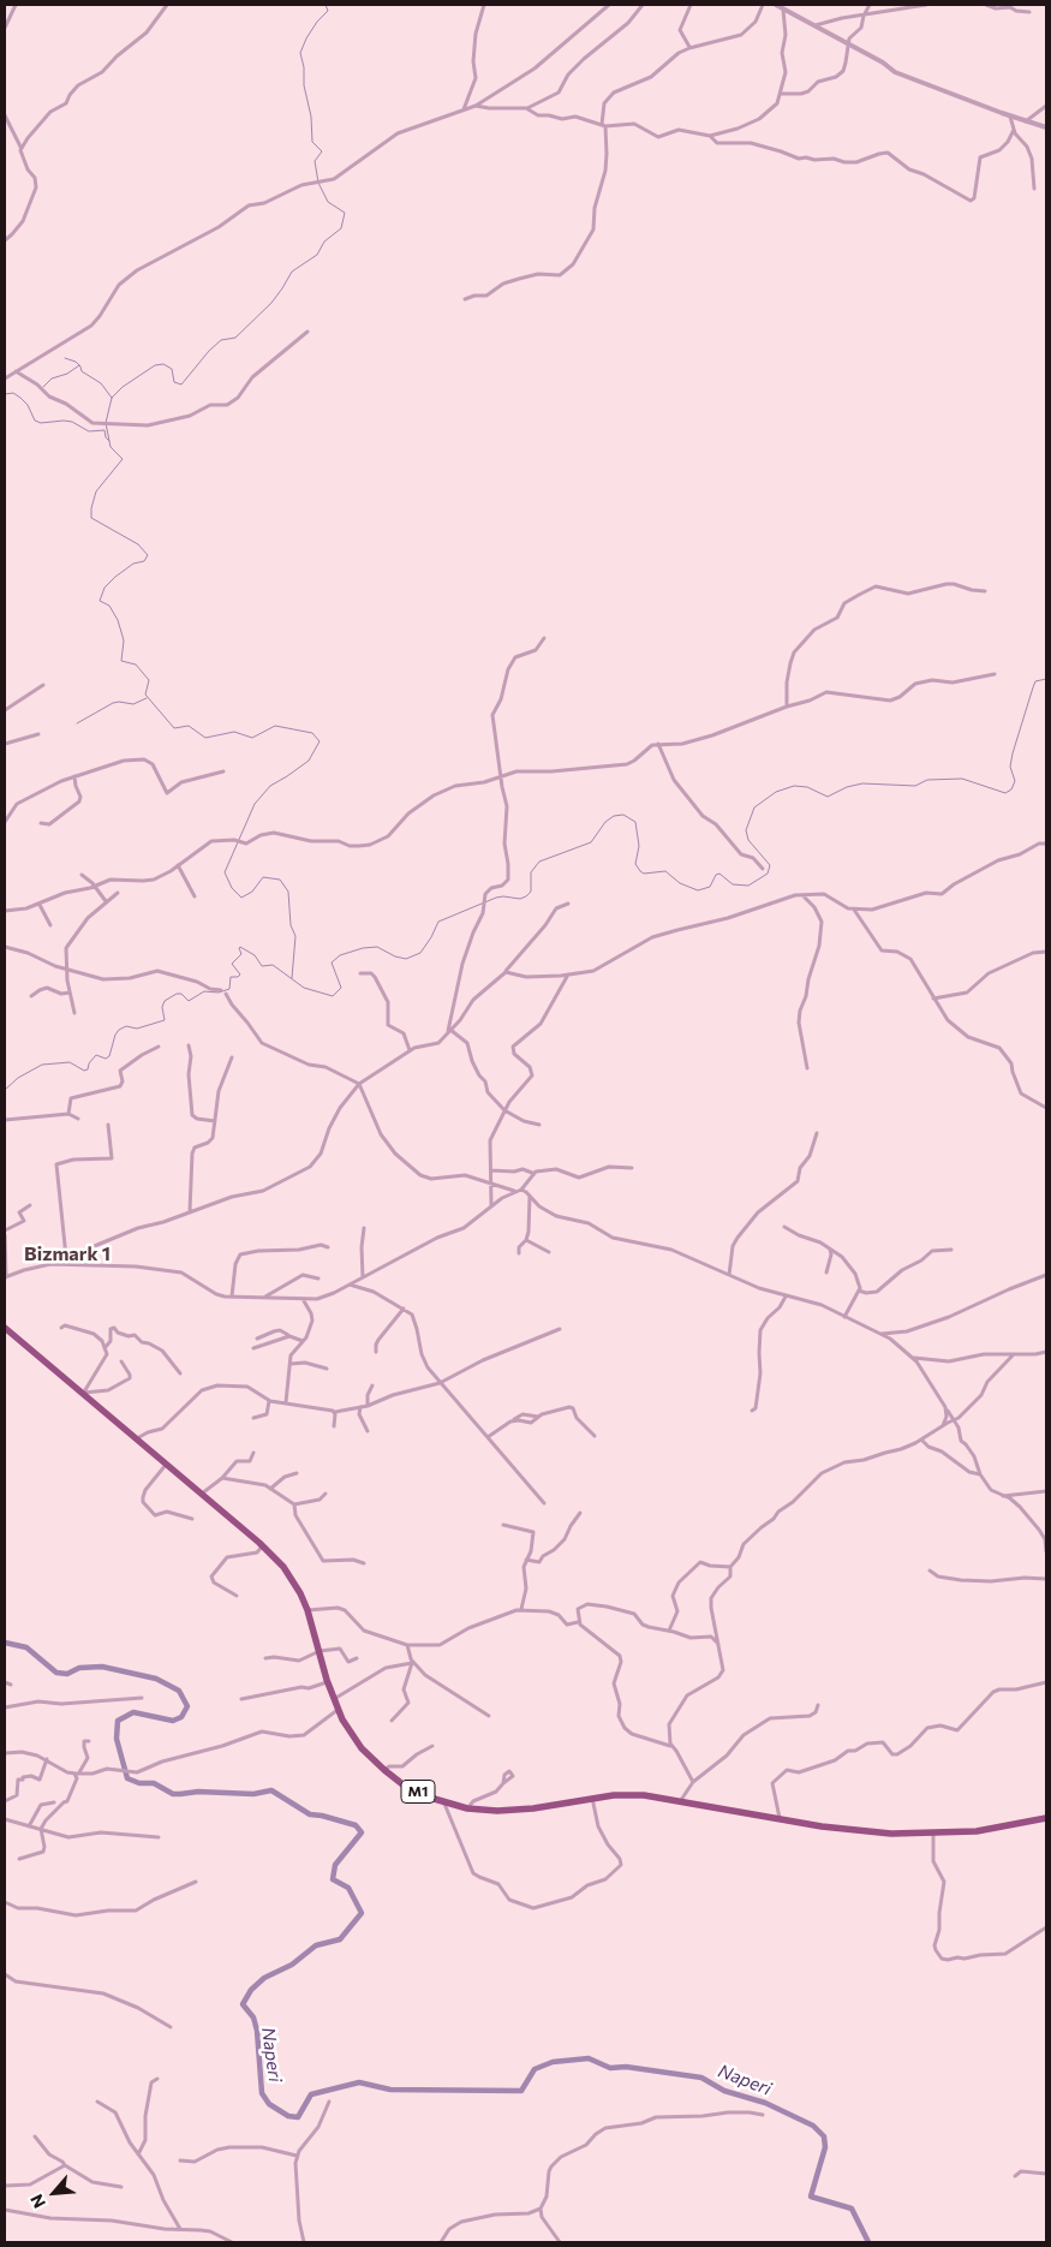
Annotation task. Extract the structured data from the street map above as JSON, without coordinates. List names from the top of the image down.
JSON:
{
  "streets": {
    "highway": ["M1"]
  },
  "districts": ["Bizmark 1"],
  "water": ["Naperi"],
  "north": "bottom left"
}
